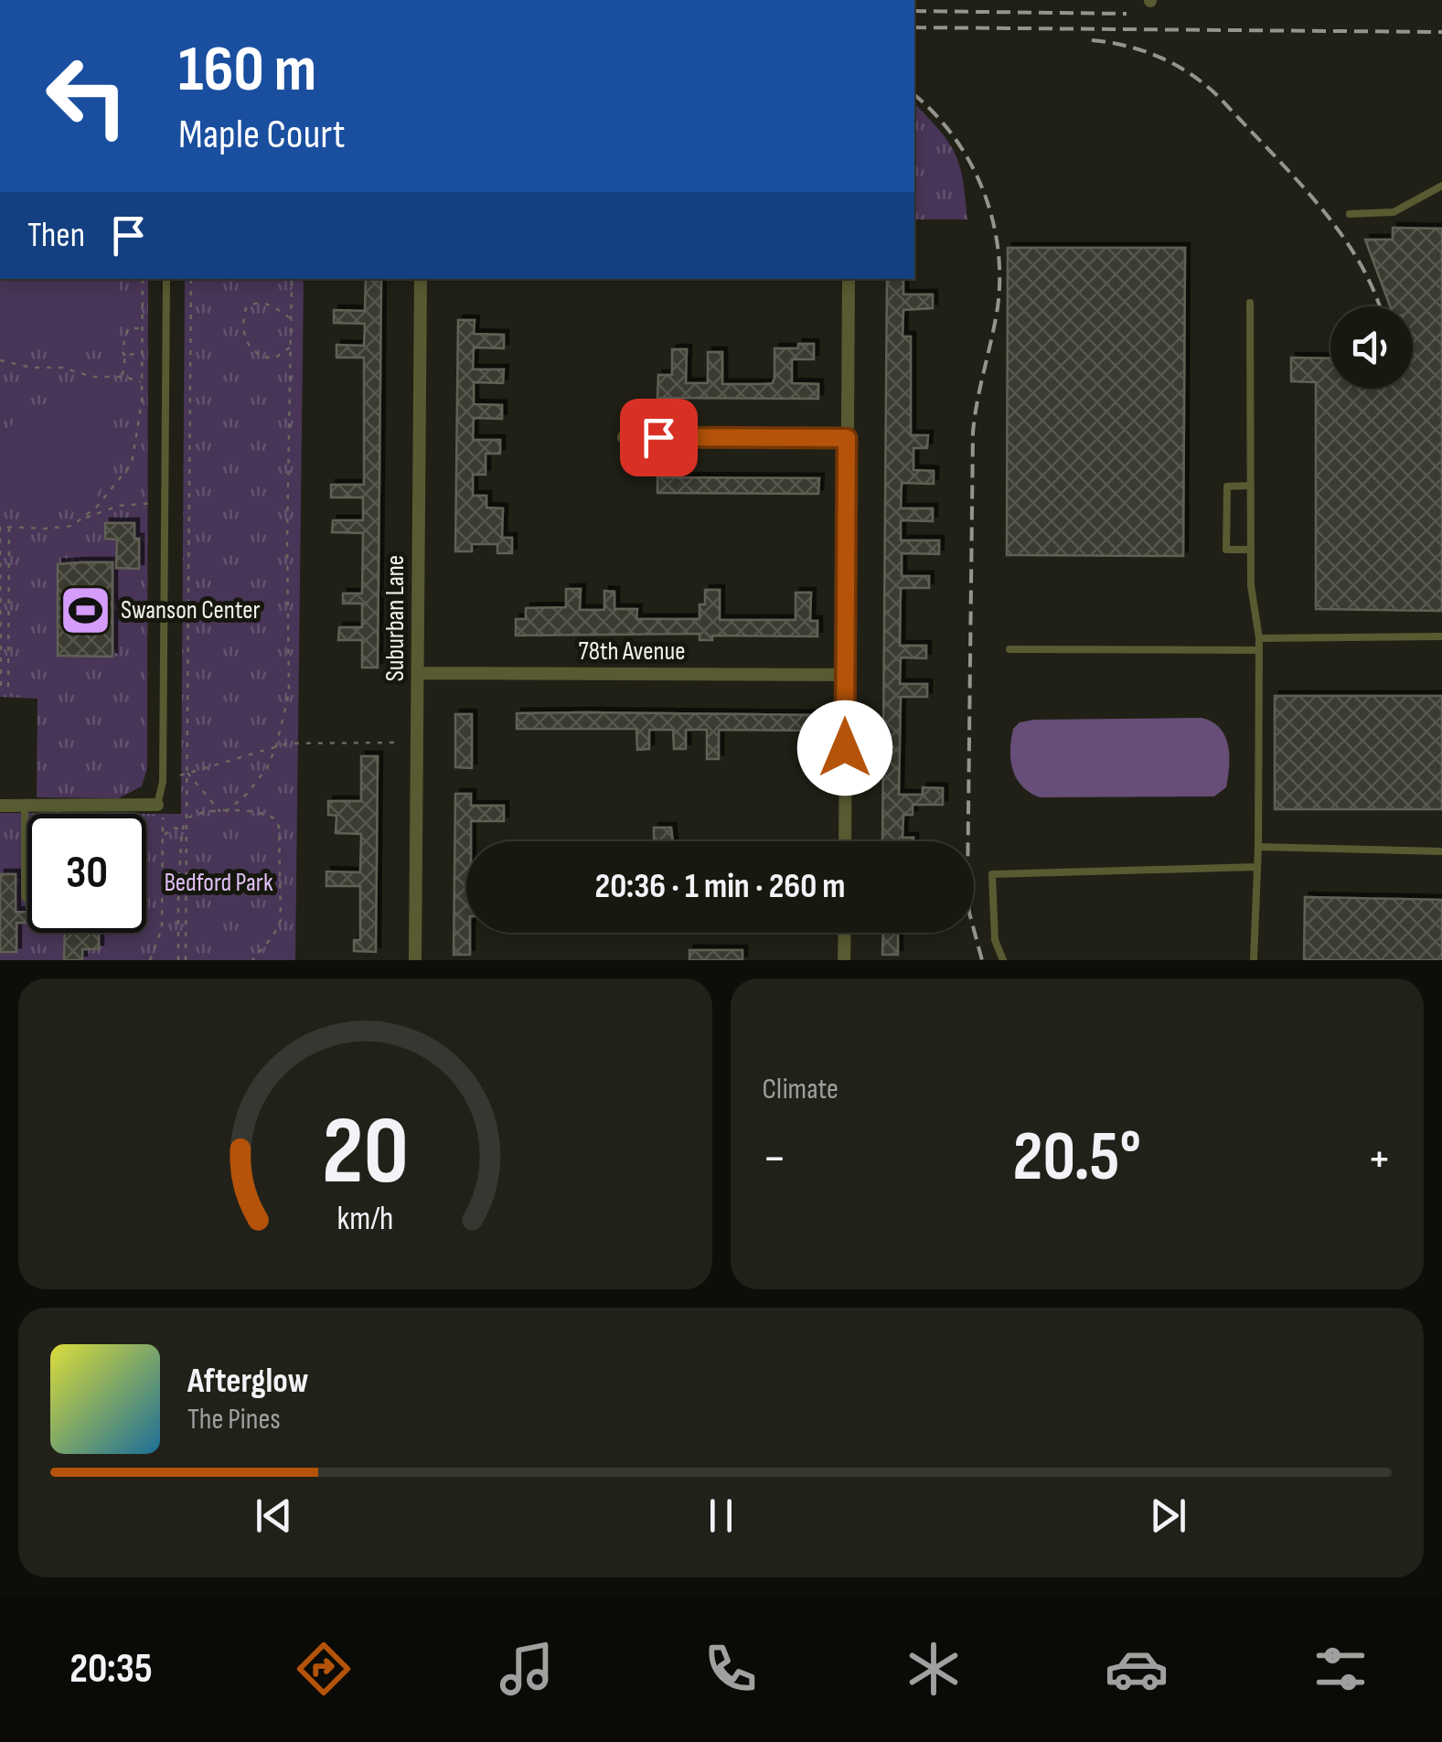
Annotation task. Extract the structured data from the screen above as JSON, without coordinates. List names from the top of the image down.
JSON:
{
  "streets": {
    "street": ["Suburban Lane", "78th Avenue"]
  },
  "crossings": [
    ["Suburban Lane", "78th Avenue"]
  ],
  "parks": ["Bedford Park"],
  "places": {
    "sports": ["Swanson Center"]
  },
  "page": {
    "turn": ["160 m", "Maple Court"],
    "then": "Then",
    "limit": "30",
    "trip": "20:36 · 1 min · 260 m",
    "tile": "Climate",
    "heat": ["−", "20.5°", "+"],
    "song": ["Afterglow", "The Pines"],
    "tabs": "20:35",
    "gauge": ["20", "km/h"]
  }
}
